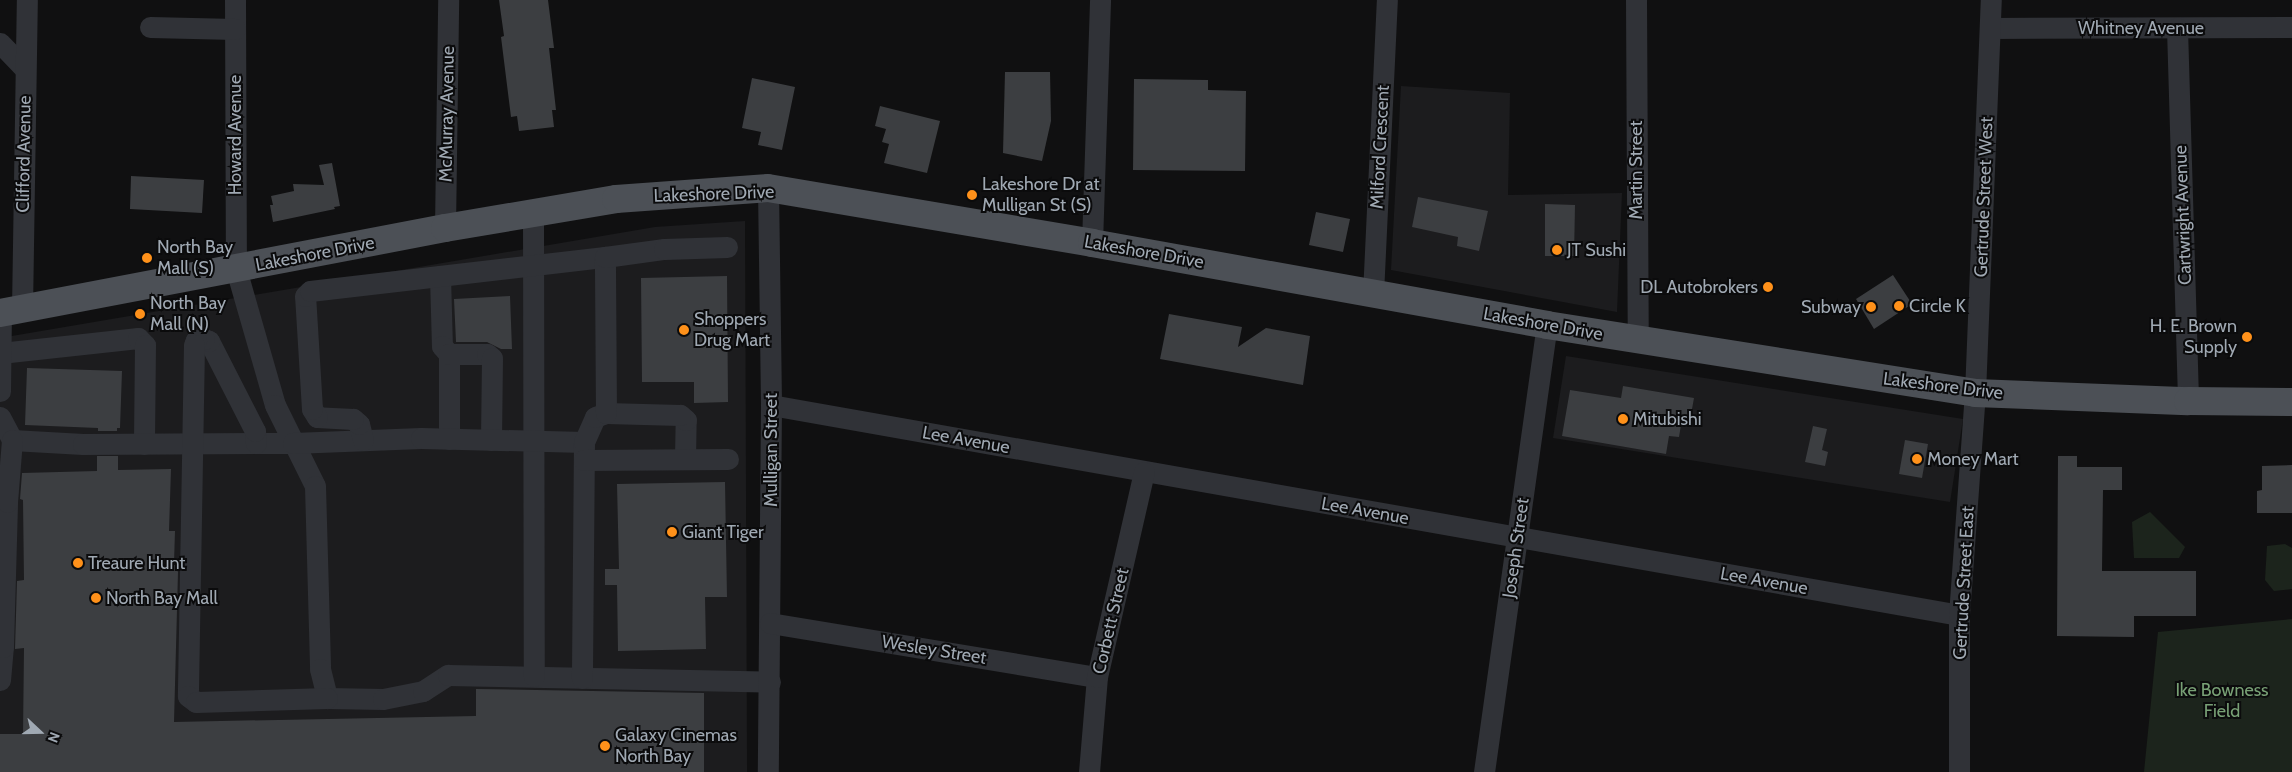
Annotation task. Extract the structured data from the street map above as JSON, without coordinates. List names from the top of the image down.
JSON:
{
  "streets": {
    "main road": ["Lakeshore Drive"],
    "street": [
      "Whitney Avenue",
      "McMurray Avenue",
      "Howard Avenue",
      "Milford Crescent",
      "Clifford Avenue",
      "Martin Street",
      "Gertrude Street West",
      "Cartwright Avenue",
      "Lee Avenue",
      "Mulligan Street",
      "Joseph Street",
      "Gertrude Street East",
      "Corbett Street",
      "Wesley Street"
    ]
  },
  "crossings": [
    ["Whitney Avenue", "Gertrude Street West"],
    ["Whitney Avenue", "Cartwright Avenue"],
    ["McMurray Avenue", "Lakeshore Drive"],
    ["Howard Avenue", "Lakeshore Drive"],
    ["Milford Crescent", "Lakeshore Drive"],
    ["Clifford Avenue", "Lakeshore Drive"],
    ["Martin Street", "Lakeshore Drive"],
    ["Lakeshore Drive", "Gertrude Street West"],
    ["Lakeshore Drive", "Cartwright Avenue"],
    ["Lakeshore Drive", "Mulligan Street"],
    ["Lakeshore Drive", "Joseph Street"],
    ["Lakeshore Drive", "Gertrude Street East"],
    ["Gertrude Street West", "Gertrude Street East"],
    ["Lee Avenue", "Mulligan Street"],
    ["Lee Avenue", "Joseph Street"],
    ["Lee Avenue", "Gertrude Street East"],
    ["Lee Avenue", "Corbett Street"],
    ["Mulligan Street", "Wesley Street"],
    ["Corbett Street", "Wesley Street"]
  ],
  "parks": ["Ike Bowness Field"],
  "places": [
    "Lakeshore Dr at Mulligan St (S)",
    "JT Sushi",
    "North Bay Mall (S)",
    "DL Autobrokers",
    "Circle K",
    "Subway",
    "North Bay Mall (N)",
    "Shoppers Drug Mart",
    "H. E. Brown Supply",
    "Mitubishi",
    "Money Mart",
    "Giant Tiger",
    "Treaure Hunt",
    "North Bay Mall",
    "Galaxy Cinemas North Bay"
  ],
  "north": "right"
}
